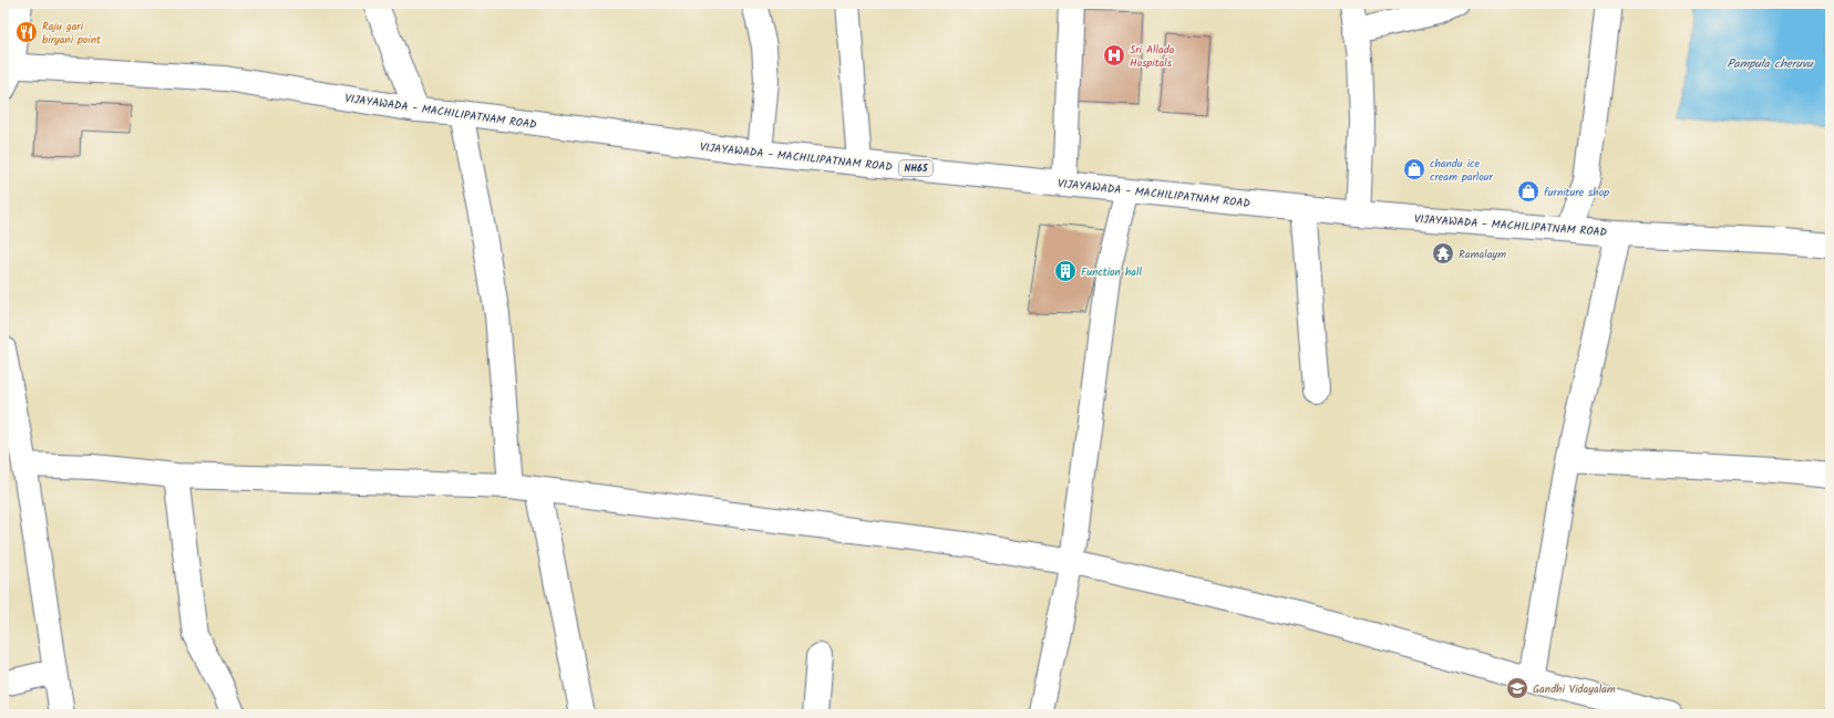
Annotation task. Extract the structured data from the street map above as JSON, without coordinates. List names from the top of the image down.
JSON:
{
  "streets": {
    "main road": ["VIJAYAWADA - MACHILIPATNAM ROAD", "NH65"]
  },
  "water": ["Pampula cheruvu"],
  "places": {
    "restaurant": ["Raju gari biryani point"],
    "hospital": ["Sri Allada Hospitals"],
    "shop": ["chandu ice cream parlour", "furniture shop"],
    "temple": ["Ramalaym"],
    "building": ["Function hall"],
    "school or university": ["Gandhi Vidayalam"]
  }
}
